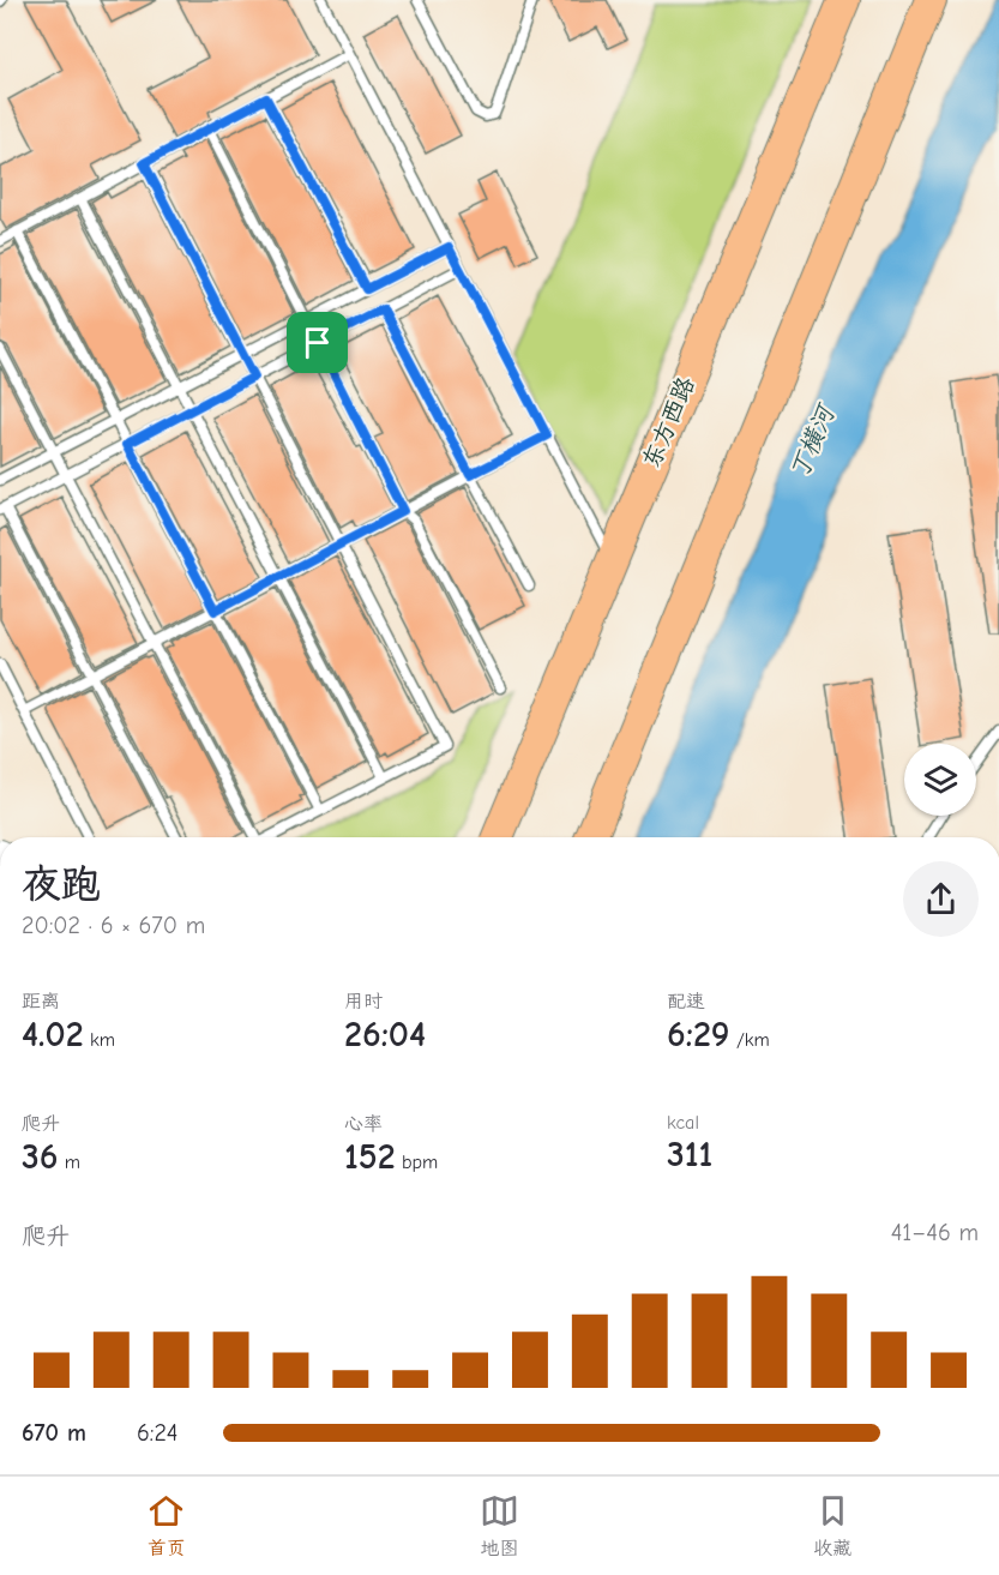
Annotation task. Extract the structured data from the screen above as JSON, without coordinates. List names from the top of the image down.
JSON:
{
  "streets": {
    "main road": ["东方西路"]
  },
  "water": ["丁横河"],
  "page": {
    "heading": ["夜跑", "20:02 · 6 × 670 m"],
    "stats": [
      ["距离", "4.02 km"],
      ["用时", "26:04"],
      ["配速", "6:29 /km"],
      ["爬升", "36 m"],
      ["心率", "152 bpm"],
      ["kcal", "311"]
    ],
    "chart": ["爬升", "41–46 m"],
    "list": [
      {
        "name": "670 m",
        "note": "6:24"
      }
    ],
    "tabs": ["首页", "地图", "收藏"]
  }
}
